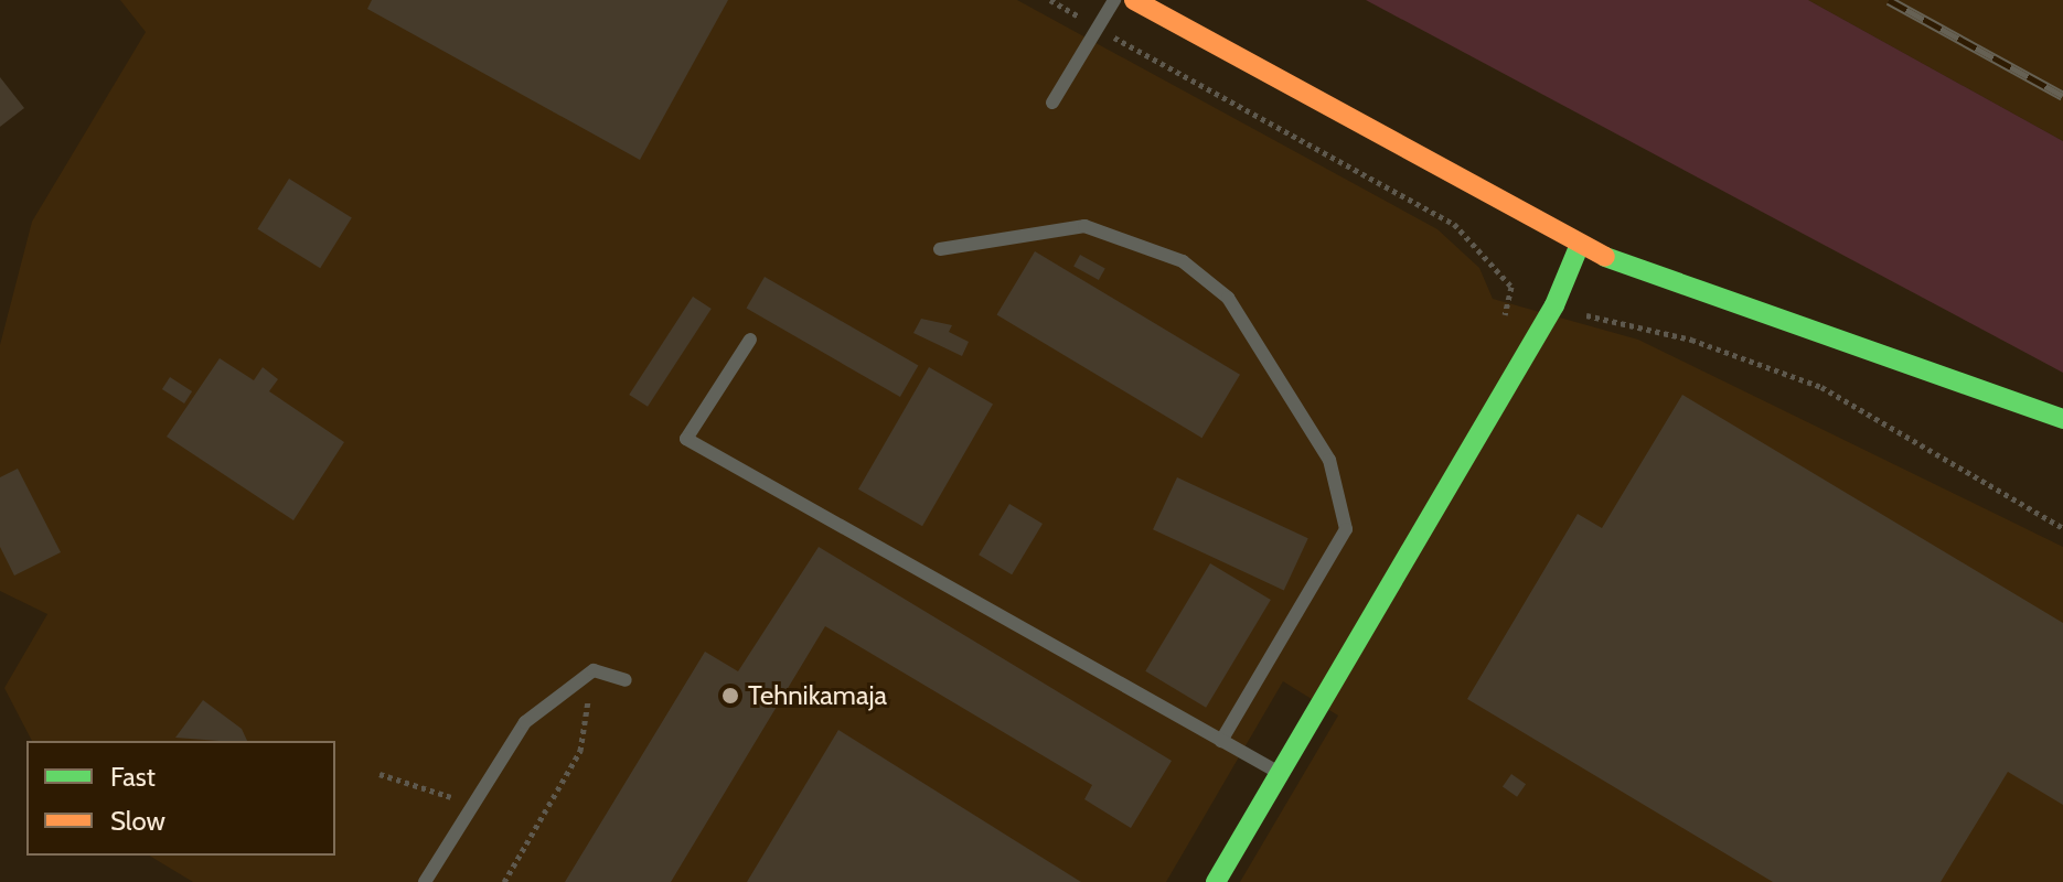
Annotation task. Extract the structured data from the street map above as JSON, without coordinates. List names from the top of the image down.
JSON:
{
  "places": ["Tehnikamaja"],
  "legend": ["Fast", "Slow"]
}
